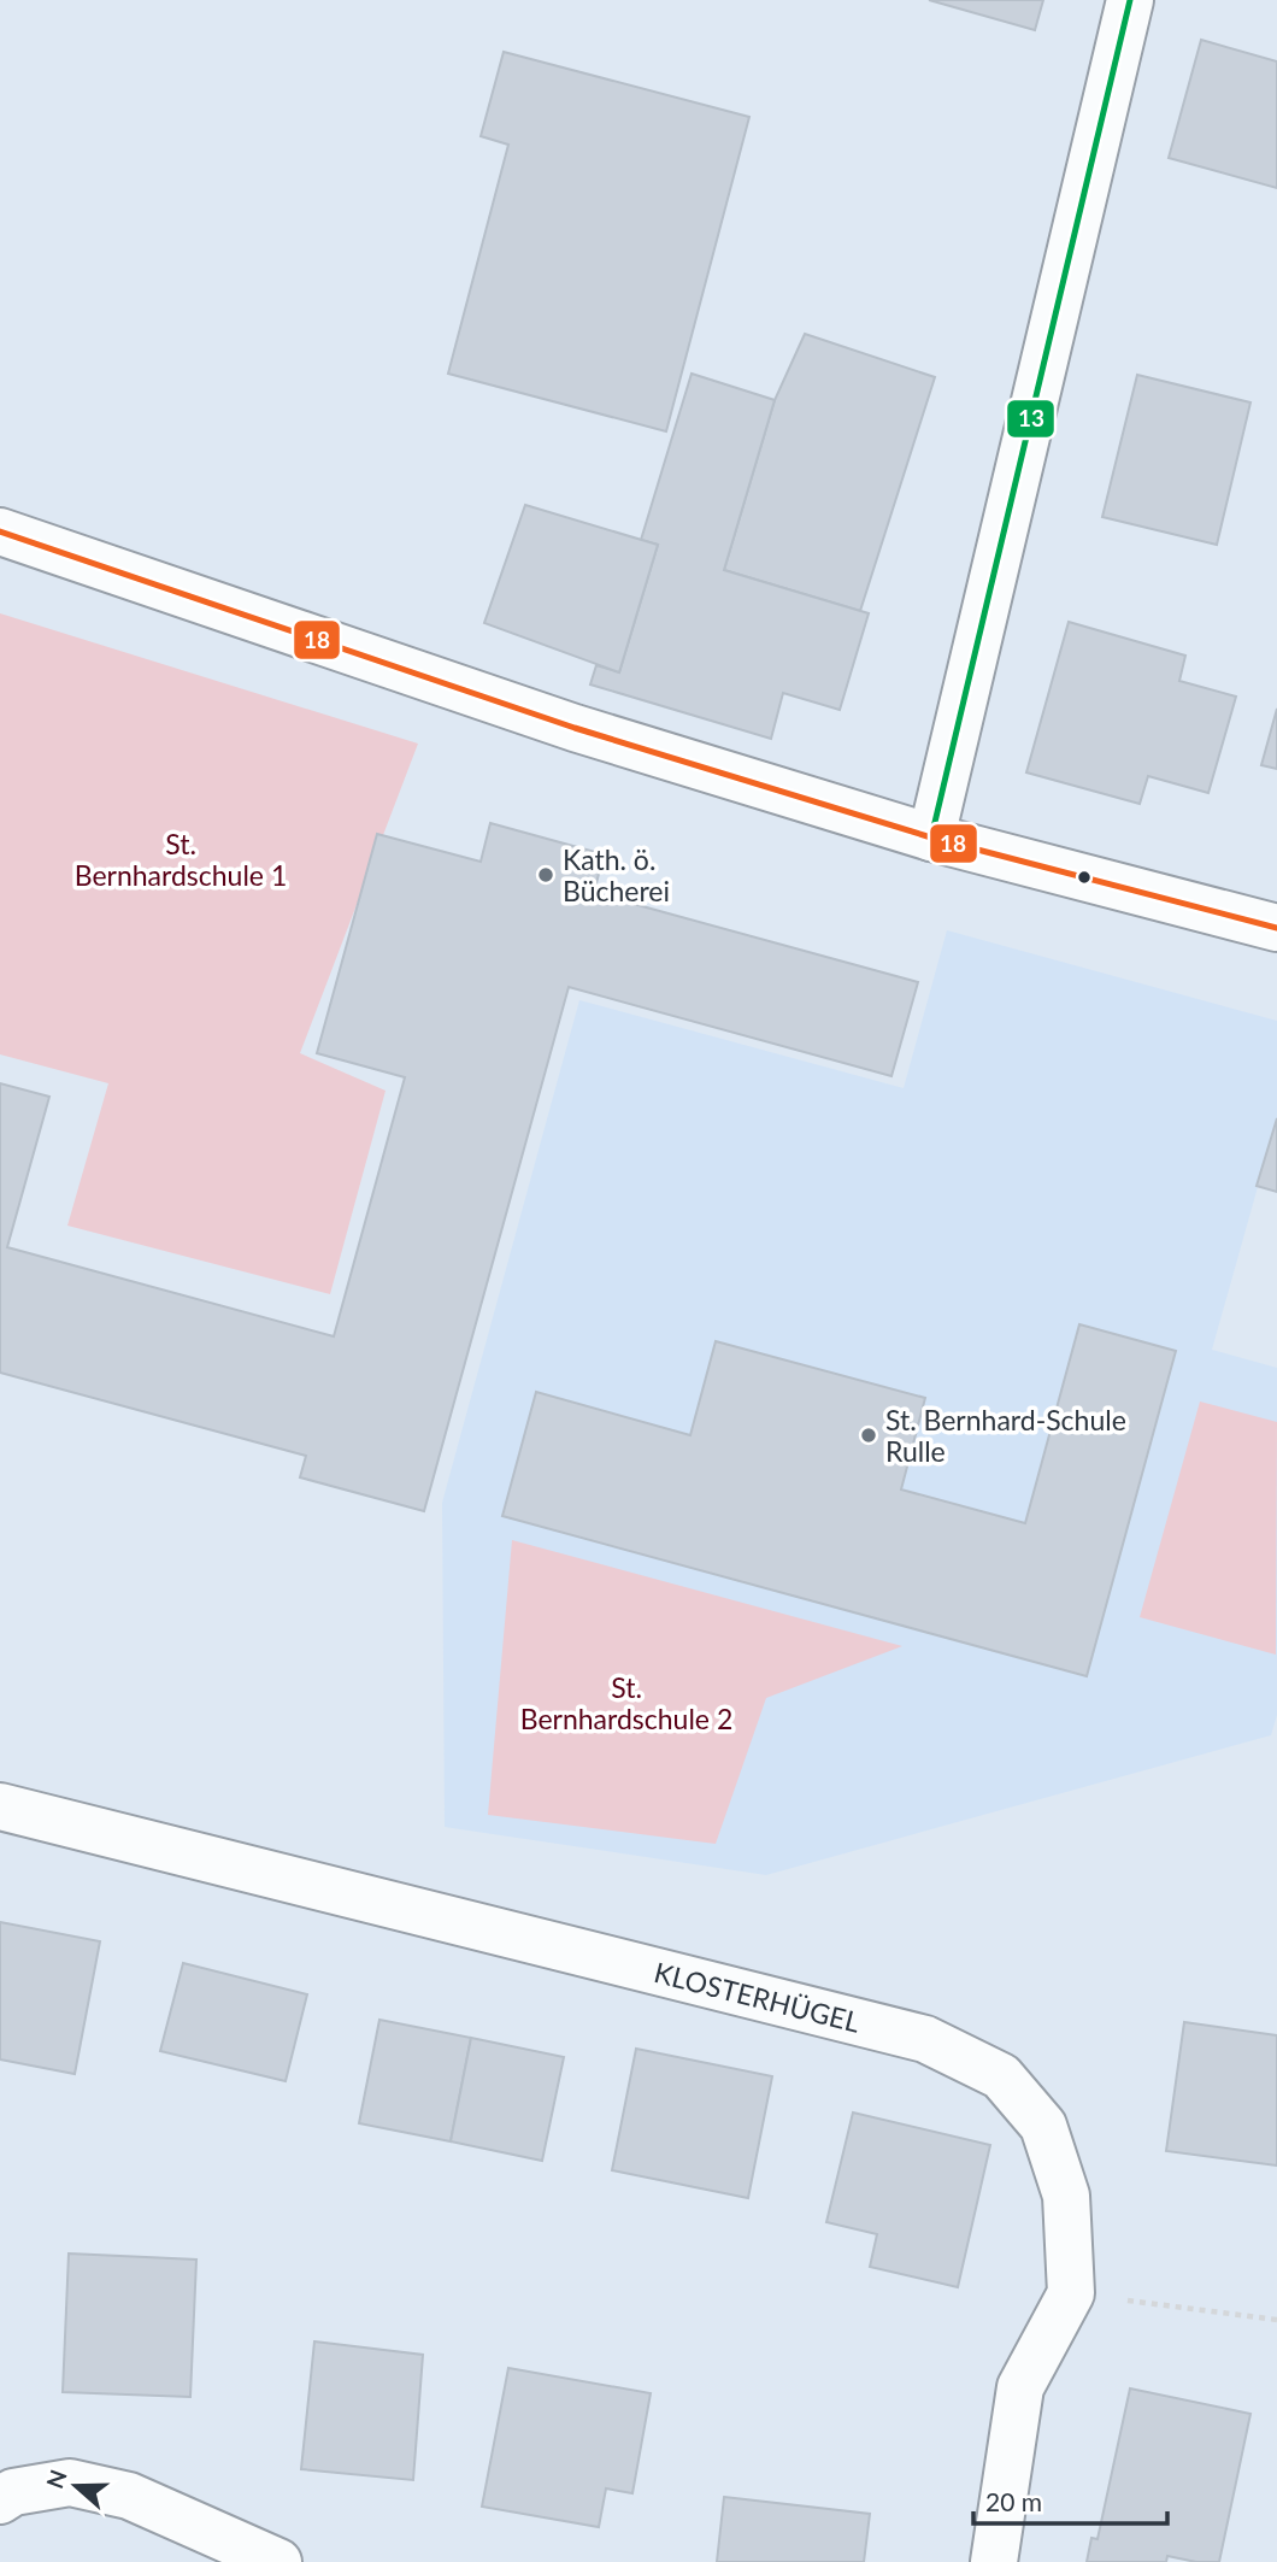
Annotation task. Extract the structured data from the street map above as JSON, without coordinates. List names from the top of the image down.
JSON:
{
  "streets": {
    "street": ["KLOSTERHÜGEL"]
  },
  "parks": ["St. Bernhardschule 1", "St. Bernhardschule 2"],
  "places": ["Kath. ö. Bücherei", "St. Bernhard-Schule Rulle"],
  "lines": ["transit line 13", "transit line 18"],
  "scale_bar": "20 m",
  "north": "left"
}
